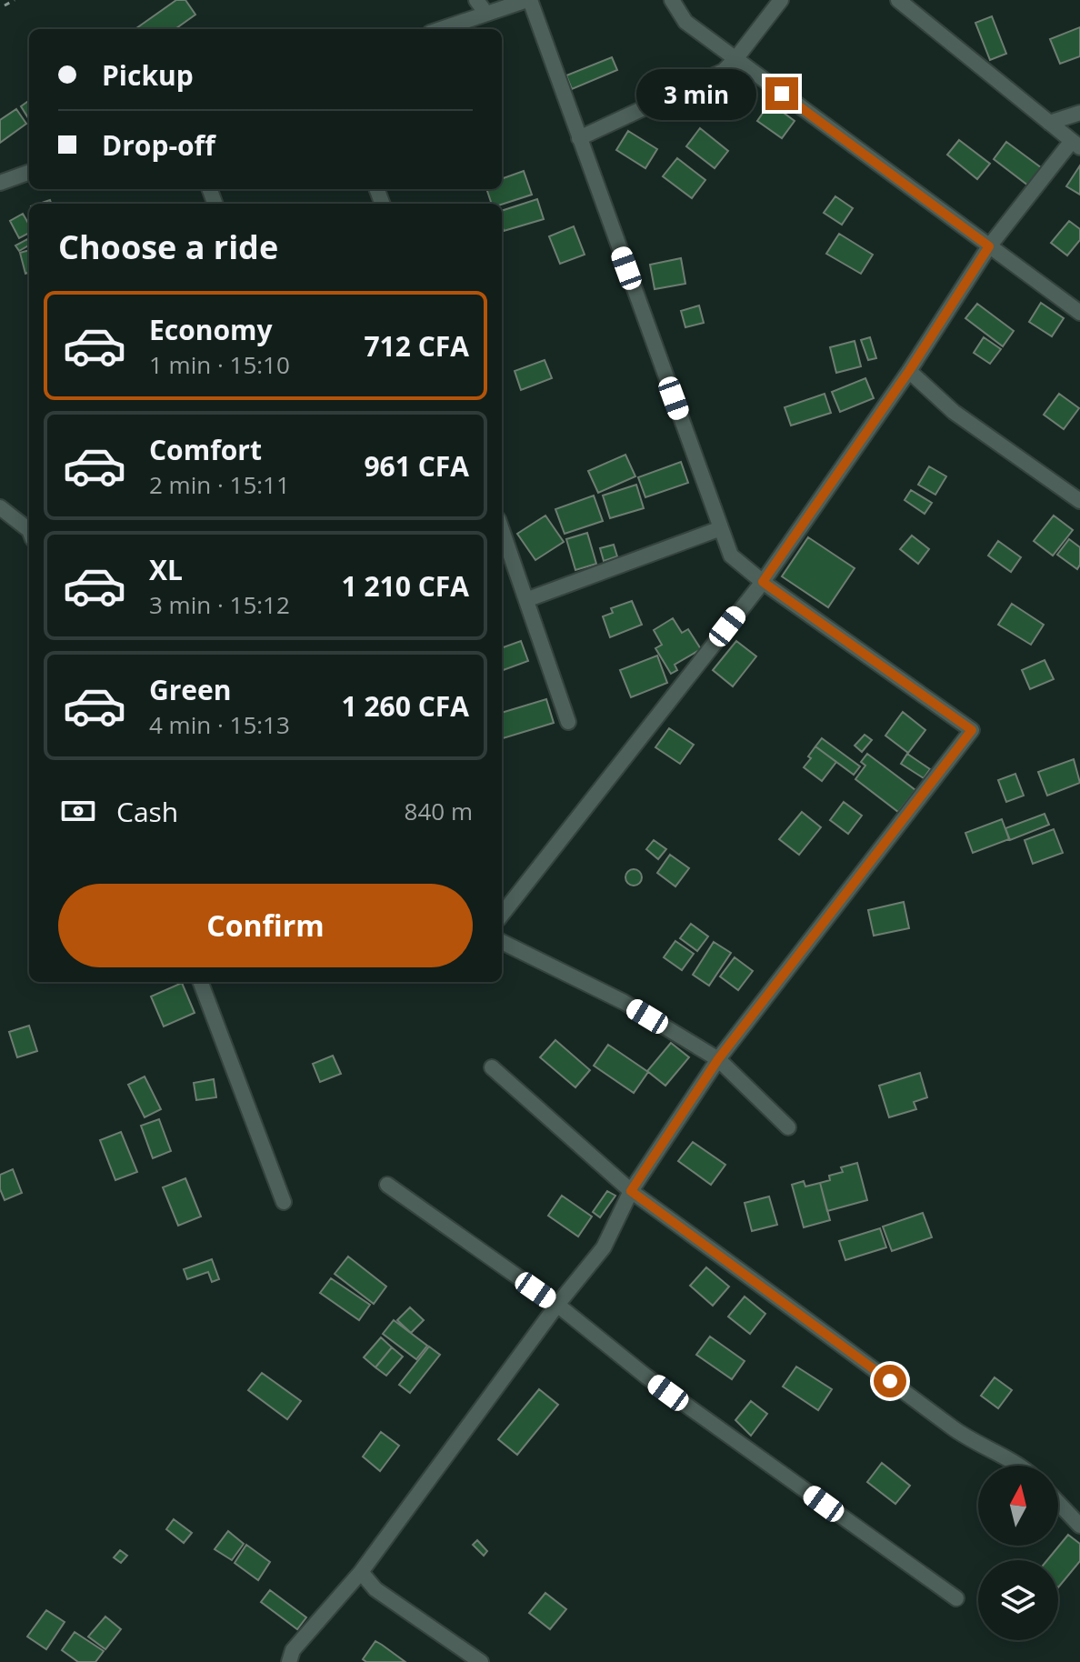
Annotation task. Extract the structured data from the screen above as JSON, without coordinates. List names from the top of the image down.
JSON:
{
  "north": "top",
  "page": {
    "banner": ["Pickup", "Drop-off"],
    "bubble": "3 min",
    "heading": "Choose a ride",
    "list": [
      {
        "name": "Economy",
        "note": "1 min · 15:10",
        "value": "712 CFA"
      },
      {
        "name": "Comfort",
        "note": "2 min · 15:11",
        "value": "961 CFA"
      },
      {
        "name": "XL",
        "note": "3 min · 15:12",
        "value": "1 210 CFA"
      },
      {
        "name": "Green",
        "note": "4 min · 15:13",
        "value": "1 260 CFA"
      }
    ],
    "pay": ["Cash", "840 m"],
    "buttons": "Confirm"
  }
}
